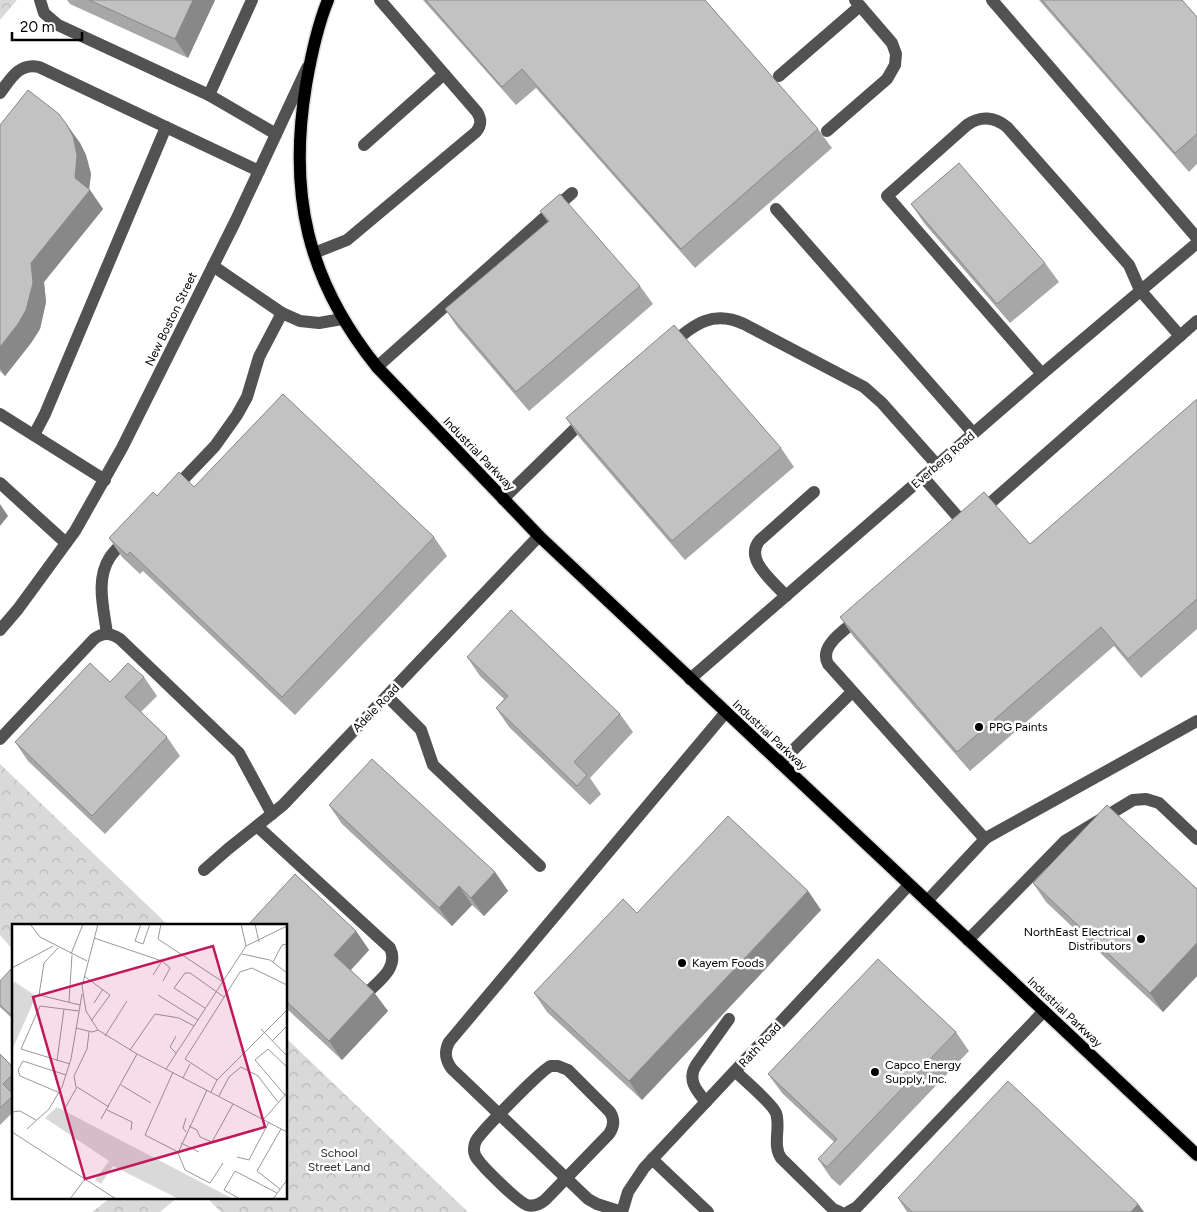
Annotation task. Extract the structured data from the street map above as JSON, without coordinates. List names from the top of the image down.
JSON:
{
  "streets": {
    "main road": ["New Boston Street", "Industrial Parkway"],
    "street": ["Everberg Road", "Adele Road", "Rath Road"]
  },
  "crossings": [
    ["New Boston Street", "Industrial Parkway"],
    ["Industrial Parkway", "Everberg Road"],
    ["Industrial Parkway", "Adele Road"],
    ["Industrial Parkway", "Rath Road"]
  ],
  "parks": ["School Street Land"],
  "places": [
    "PPG Paints",
    "NorthEast Electrical Distributors",
    "Kayem Foods",
    "Capco Energy Supply, Inc."
  ],
  "scale_bar": "20 m"
}
